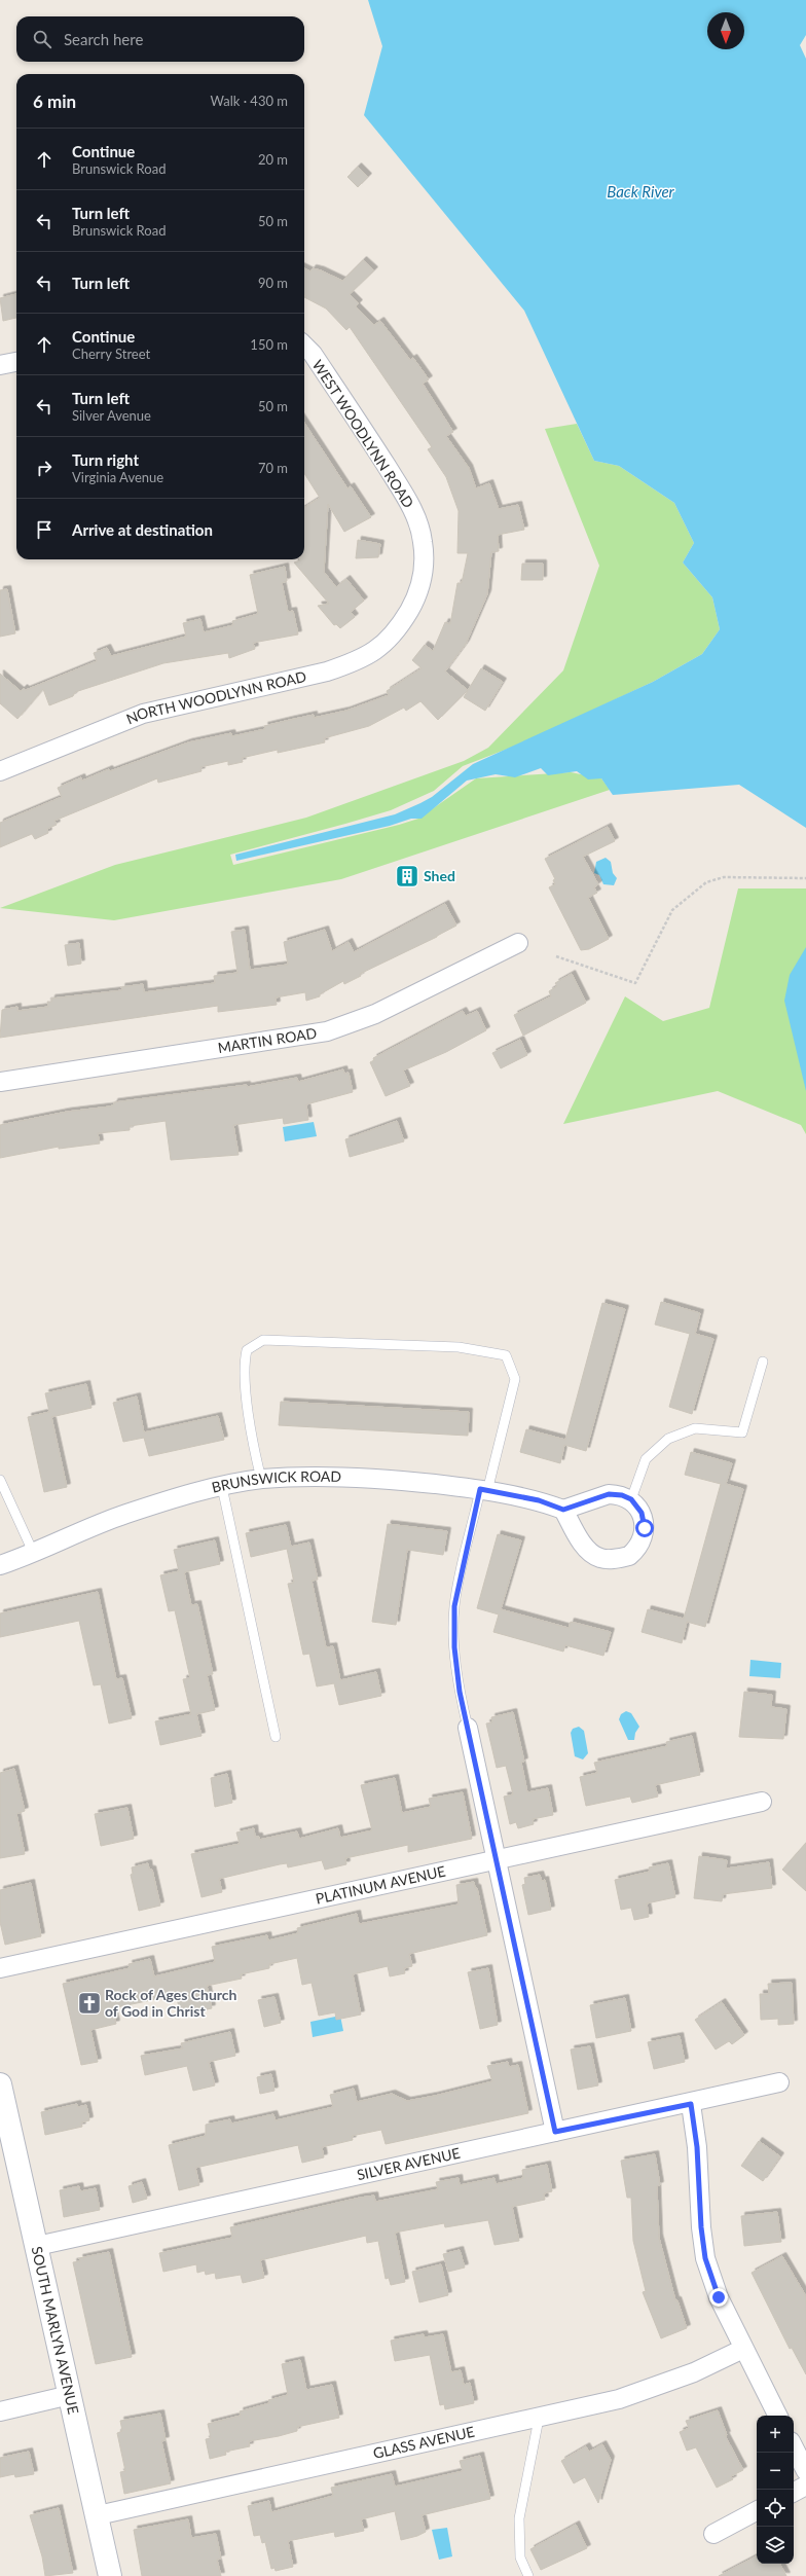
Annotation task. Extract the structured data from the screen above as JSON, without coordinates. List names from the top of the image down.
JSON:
{
  "streets": {
    "street": [
      "WEST WOODLYNN ROAD",
      "NORTH WOODLYNN ROAD",
      "MARTIN ROAD",
      "BRUNSWICK ROAD",
      "PLATINUM AVENUE",
      "SILVER AVENUE",
      "SOUTH MARLYN AVENUE",
      "GLASS AVENUE"
    ]
  },
  "crossings": [
    ["WEST WOODLYNN ROAD", "NORTH WOODLYNN ROAD"],
    ["SILVER AVENUE", "SOUTH MARLYN AVENUE"],
    ["SOUTH MARLYN AVENUE", "GLASS AVENUE"]
  ],
  "water": ["Back River"],
  "places": {
    "building": ["Shed"],
    "church": ["Rock of Ages Church of God in Christ"]
  },
  "north": "bottom",
  "page": {
    "search": "Search here",
    "heading": ["6 min", "Walk · 430 m"],
    "list": [
      ["Continue", "Brunswick Road", "20 m"],
      ["Turn left", "Brunswick Road", "50 m"],
      ["Turn left", "90 m"],
      ["Continue", "Cherry Street", "150 m"],
      ["Turn left", "Silver Avenue", "50 m"],
      ["Turn right", "Virginia Avenue", "70 m"],
      "Arrive at destination"
    ],
    "map_buttons": ["+", "−"]
  }
}
